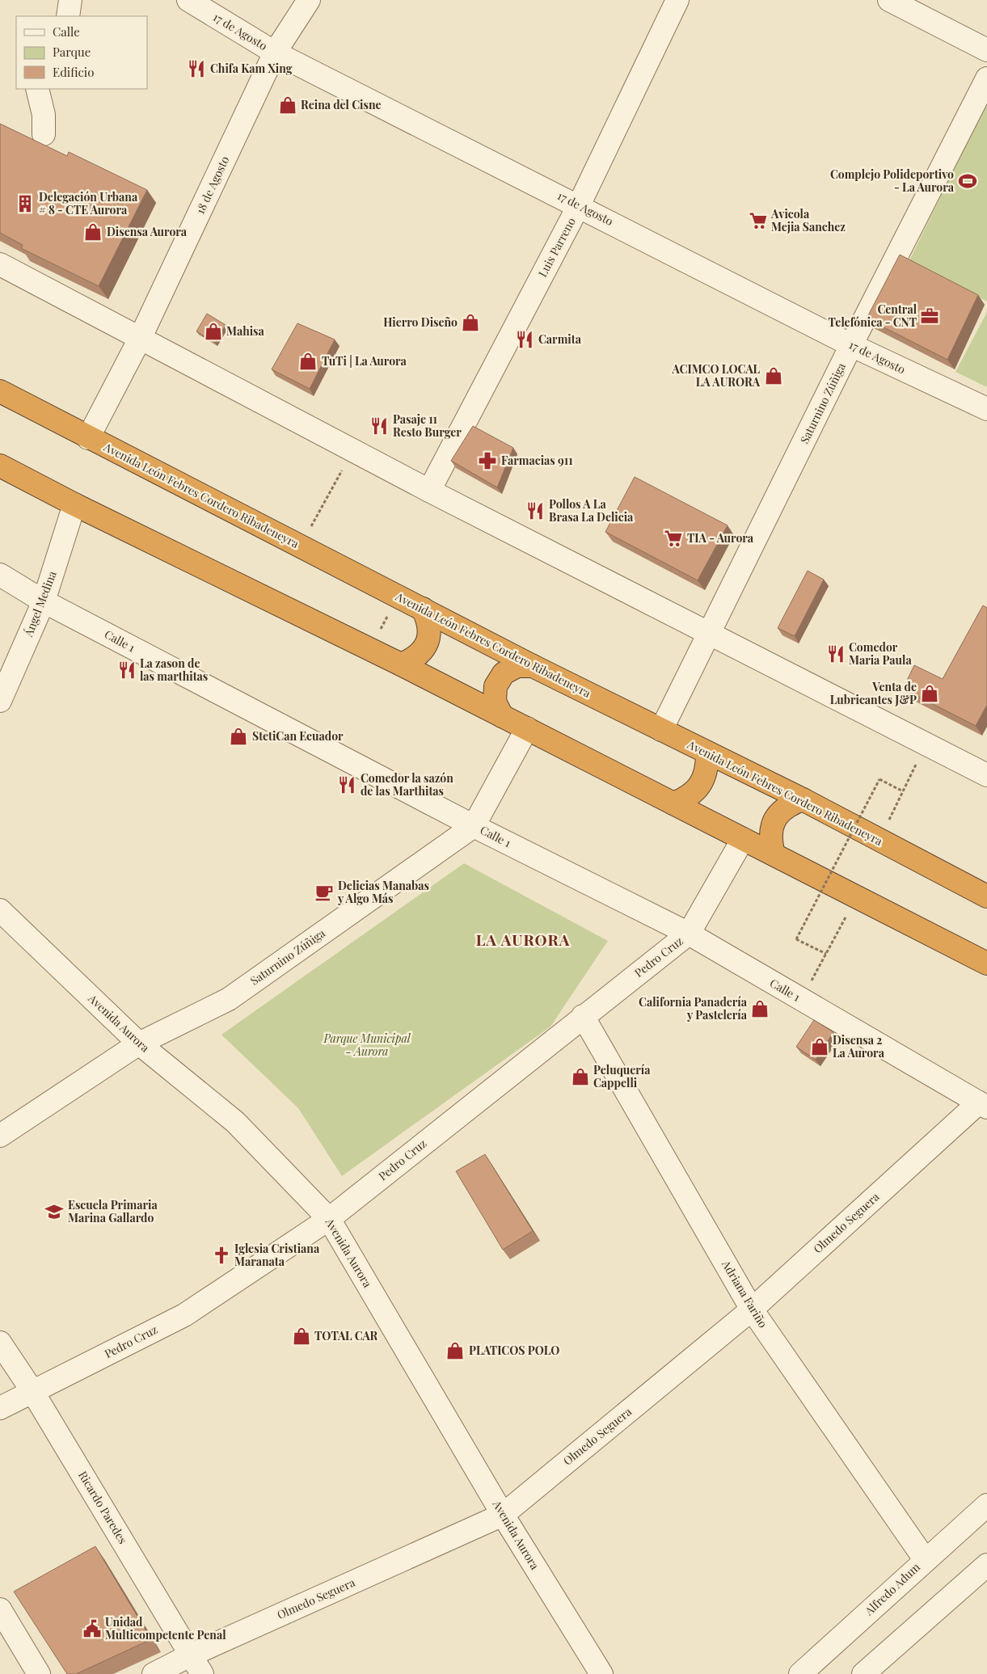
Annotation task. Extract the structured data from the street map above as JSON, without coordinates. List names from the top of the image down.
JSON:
{
  "streets": {
    "highway": ["Avenida León Febres Cordero Ribadeneyra"],
    "street": [
      "17 de Agosto",
      "18 de Agosto",
      "Luis Parreno",
      "Saturnino Zúñiga",
      "Ángel Medina",
      "Calle 1",
      "Pedro Cruz",
      "Avenida Aurora",
      "Olmedo Seguera",
      "Adriana Fariño",
      "Ricardo Paredes",
      "Alfredo Adum"
    ]
  },
  "crossings": [
    ["17 de Agosto", "18 de Agosto"],
    ["17 de Agosto", "Luis Parreno"],
    ["17 de Agosto", "Saturnino Zúñiga"],
    ["18 de Agosto", "Avenida León Febres Cordero Ribadeneyra"],
    ["Saturnino Zúñiga", "Avenida León Febres Cordero Ribadeneyra"],
    ["Saturnino Zúñiga", "Calle 1"],
    ["Saturnino Zúñiga", "Avenida Aurora"],
    ["Ángel Medina", "Calle 1"],
    ["Calle 1", "Pedro Cruz"],
    ["Calle 1", "Olmedo Seguera"],
    ["Pedro Cruz", "Avenida Aurora"],
    ["Pedro Cruz", "Adriana Fariño"],
    ["Pedro Cruz", "Ricardo Paredes"],
    ["Avenida Aurora", "Olmedo Seguera"],
    ["Olmedo Seguera", "Adriana Fariño"],
    ["Olmedo Seguera", "Ricardo Paredes"],
    ["Adriana Fariño", "Alfredo Adum"]
  ],
  "districts": ["LA AURORA"],
  "parks": ["Parque Municipal - Aurora"],
  "places": {
    "restaurant": [
      "Chifa Kam Xing",
      "Carmita",
      "Pasaje 11 Resto Burger",
      "Pollos A La Brasa La Delicia",
      "Comedor Maria Paula",
      "La zason de las marthitas",
      "Comedor la sazón de las Marthitas"
    ],
    "shop": [
      "Reina del Cisne",
      "Disensa Aurora",
      "Hierro Diseño",
      "Mahisa",
      "TuTi | La Aurora",
      "ACIMCO LOCAL LA AURORA",
      "Venta de Lubricantes J&P",
      "StetiCan Ecuador",
      "California Panadería y Pastelería",
      "Disensa 2 La Aurora",
      "Peluquería Cappelli",
      "TOTAL CAR",
      "PLATICOS POLO"
    ],
    "sports": ["Complejo Polideportivo - La Aurora"],
    "building": ["Delegación Urbana # 8 - CTE Aurora"],
    "supermarket": ["Avicola Mejia Sanchez", "TIA - Aurora"],
    "office": ["Central Telefónica - CNT"],
    "pharmacy": ["Farmacias 911"],
    "cafe": ["Delicias Manabas y Algo Más"],
    "school or university": ["Escuela Primaria Marina Gallardo"],
    "church": ["Iglesia Cristiana Maranata"],
    "public building": ["Unidad Multicompetente Penal"]
  },
  "legend": ["Calle", "Parque", "Edificio"]
}
